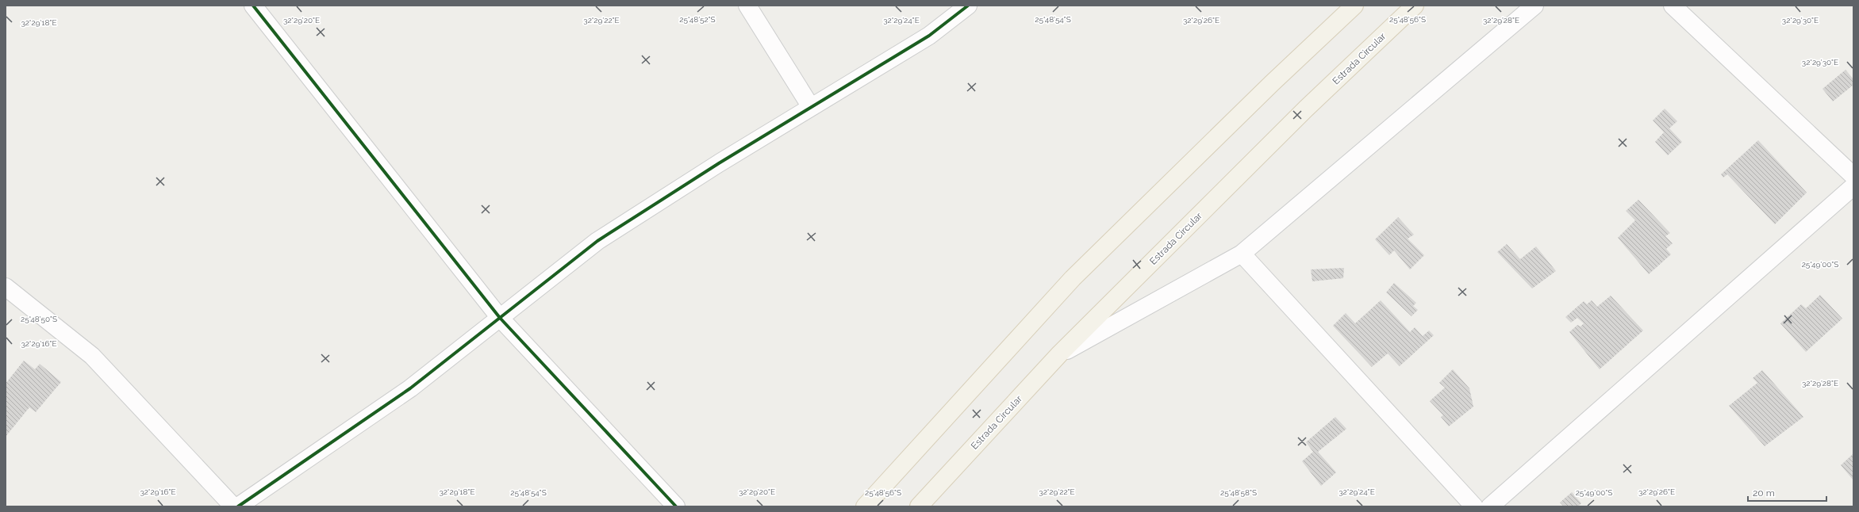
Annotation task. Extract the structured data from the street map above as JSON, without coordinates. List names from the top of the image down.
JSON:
{
  "streets": {
    "main road": ["Estrada Circular"]
  },
  "scale_bar": "20 m",
  "coordinates": [
    "25°48'52\"S",
    "25°48'54\"S",
    "25°48'56\"S",
    "32°29'24\"E",
    "32°29'30\"E",
    "32°29'20\"E",
    "32°29'22\"E",
    "32°29'26\"E",
    "32°29'28\"E",
    "32°29'18\"E",
    "25°49'00\"S",
    "25°48'50\"S",
    "32°29'16\"E",
    "25°48'58\"S"
  ]
}
